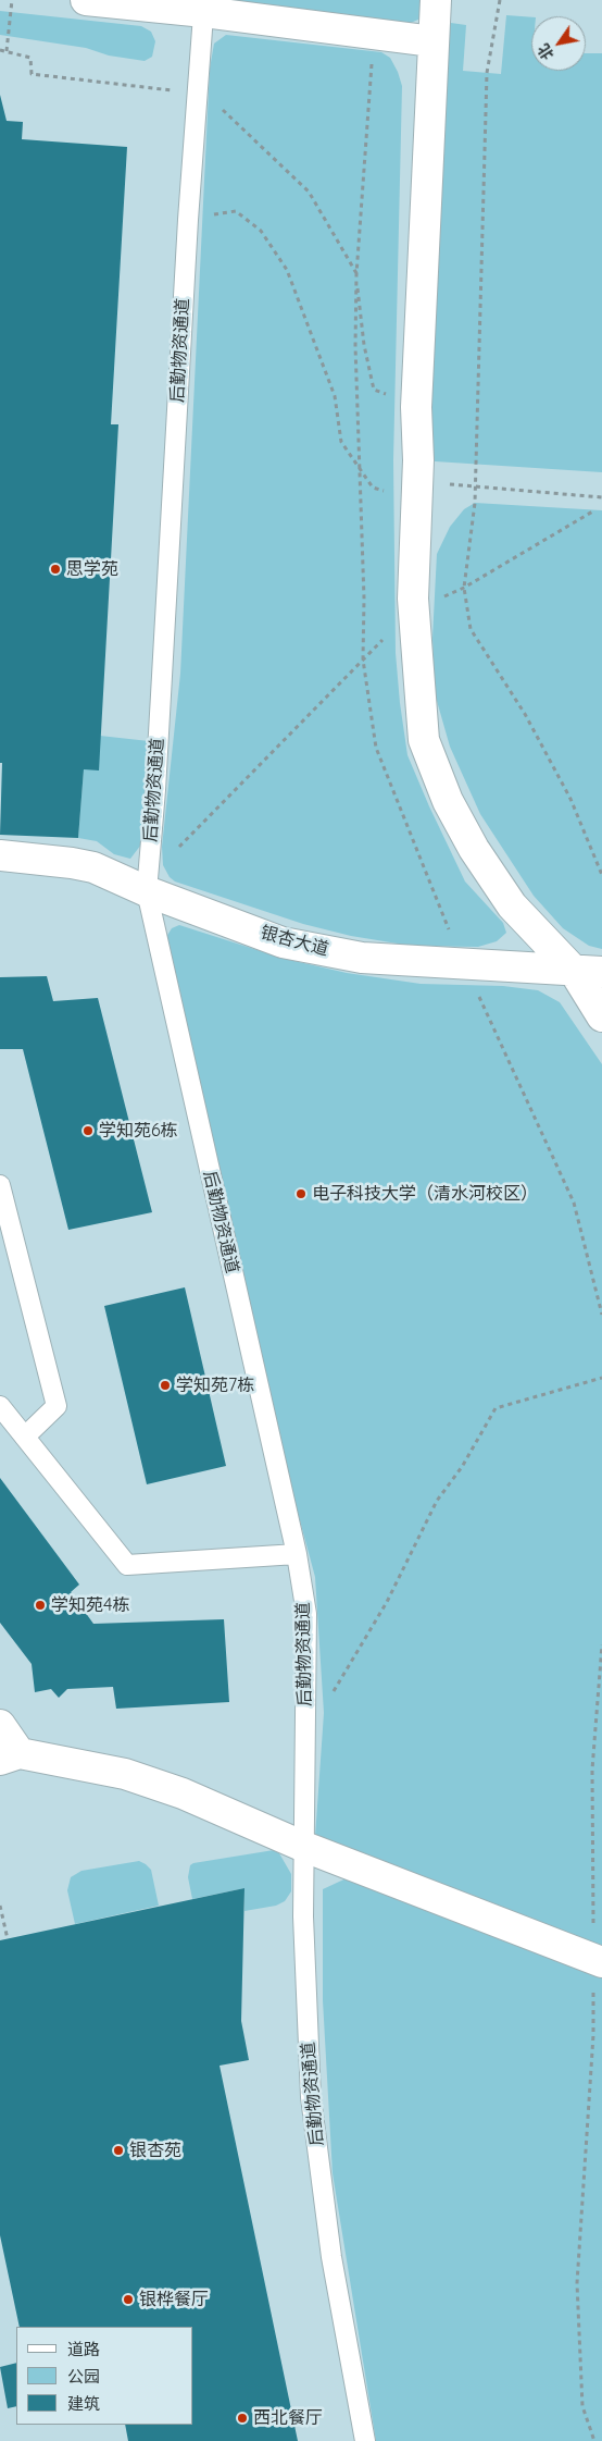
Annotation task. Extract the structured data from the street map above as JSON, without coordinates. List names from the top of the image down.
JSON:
{
  "streets": {
    "street": ["银杏大道"],
    "lane": ["后勤物资通道"]
  },
  "crossings": [
    ["后勤物资通道", "银杏大道"]
  ],
  "places": [
    "思学苑",
    "学知苑6栋",
    "电子科技大学（清水河校区）",
    "学知苑7栋",
    "学知苑4栋",
    "银杏苑",
    "银桦餐厅",
    "西北餐厅"
  ],
  "legend": ["道路", "公园", "建筑"],
  "north": "bottom left"
}
